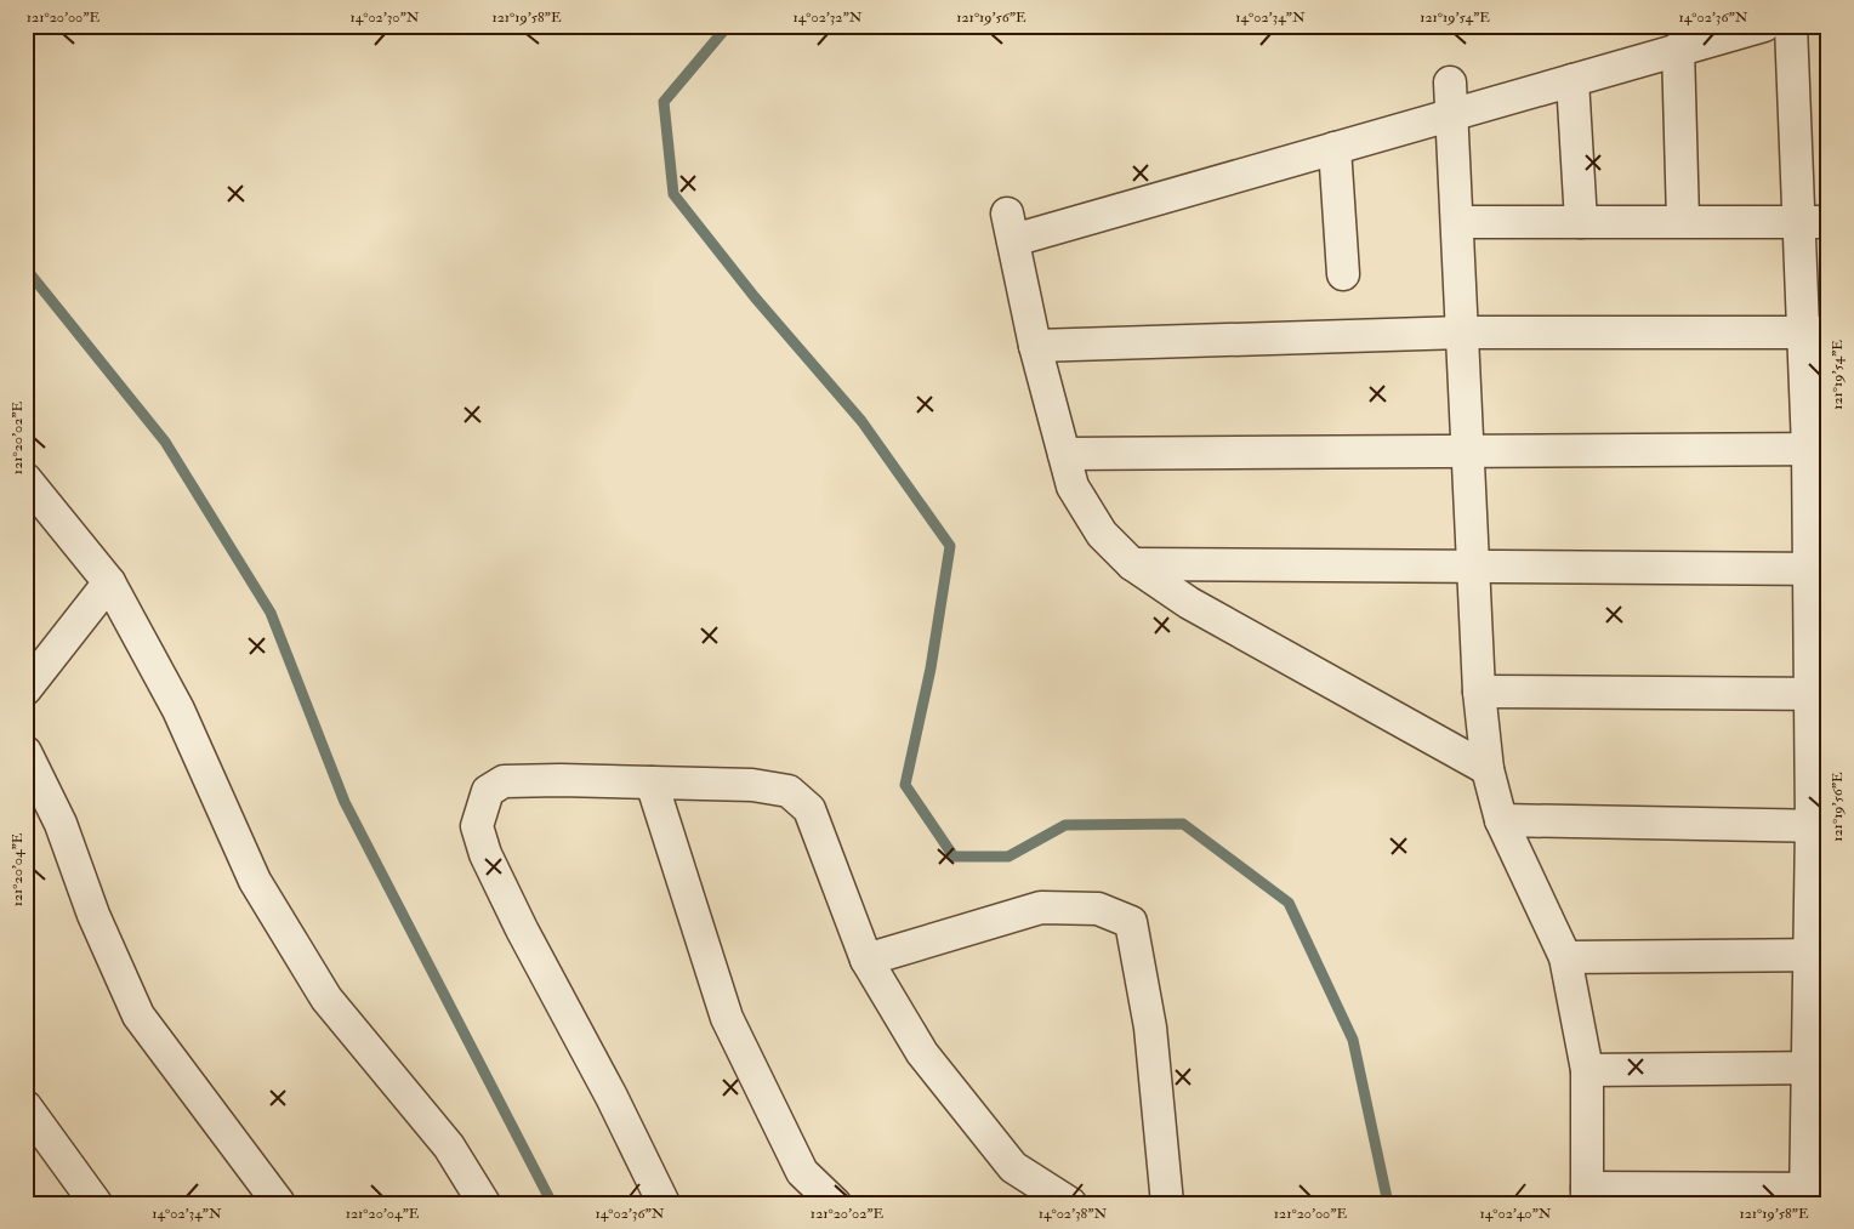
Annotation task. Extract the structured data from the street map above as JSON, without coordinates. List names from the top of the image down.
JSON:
{
  "coordinates": [
    "121°20'00\"E",
    "14°02'30\"N",
    "121°19'58\"E",
    "14°02'32\"N",
    "121°19'56\"E",
    "14°02'34\"N",
    "121°19'54\"E",
    "14°02'36\"N",
    "121°20'02\"E",
    "121°20'04\"E",
    "14°02'38\"N",
    "14°02'40\"N"
  ]
}
